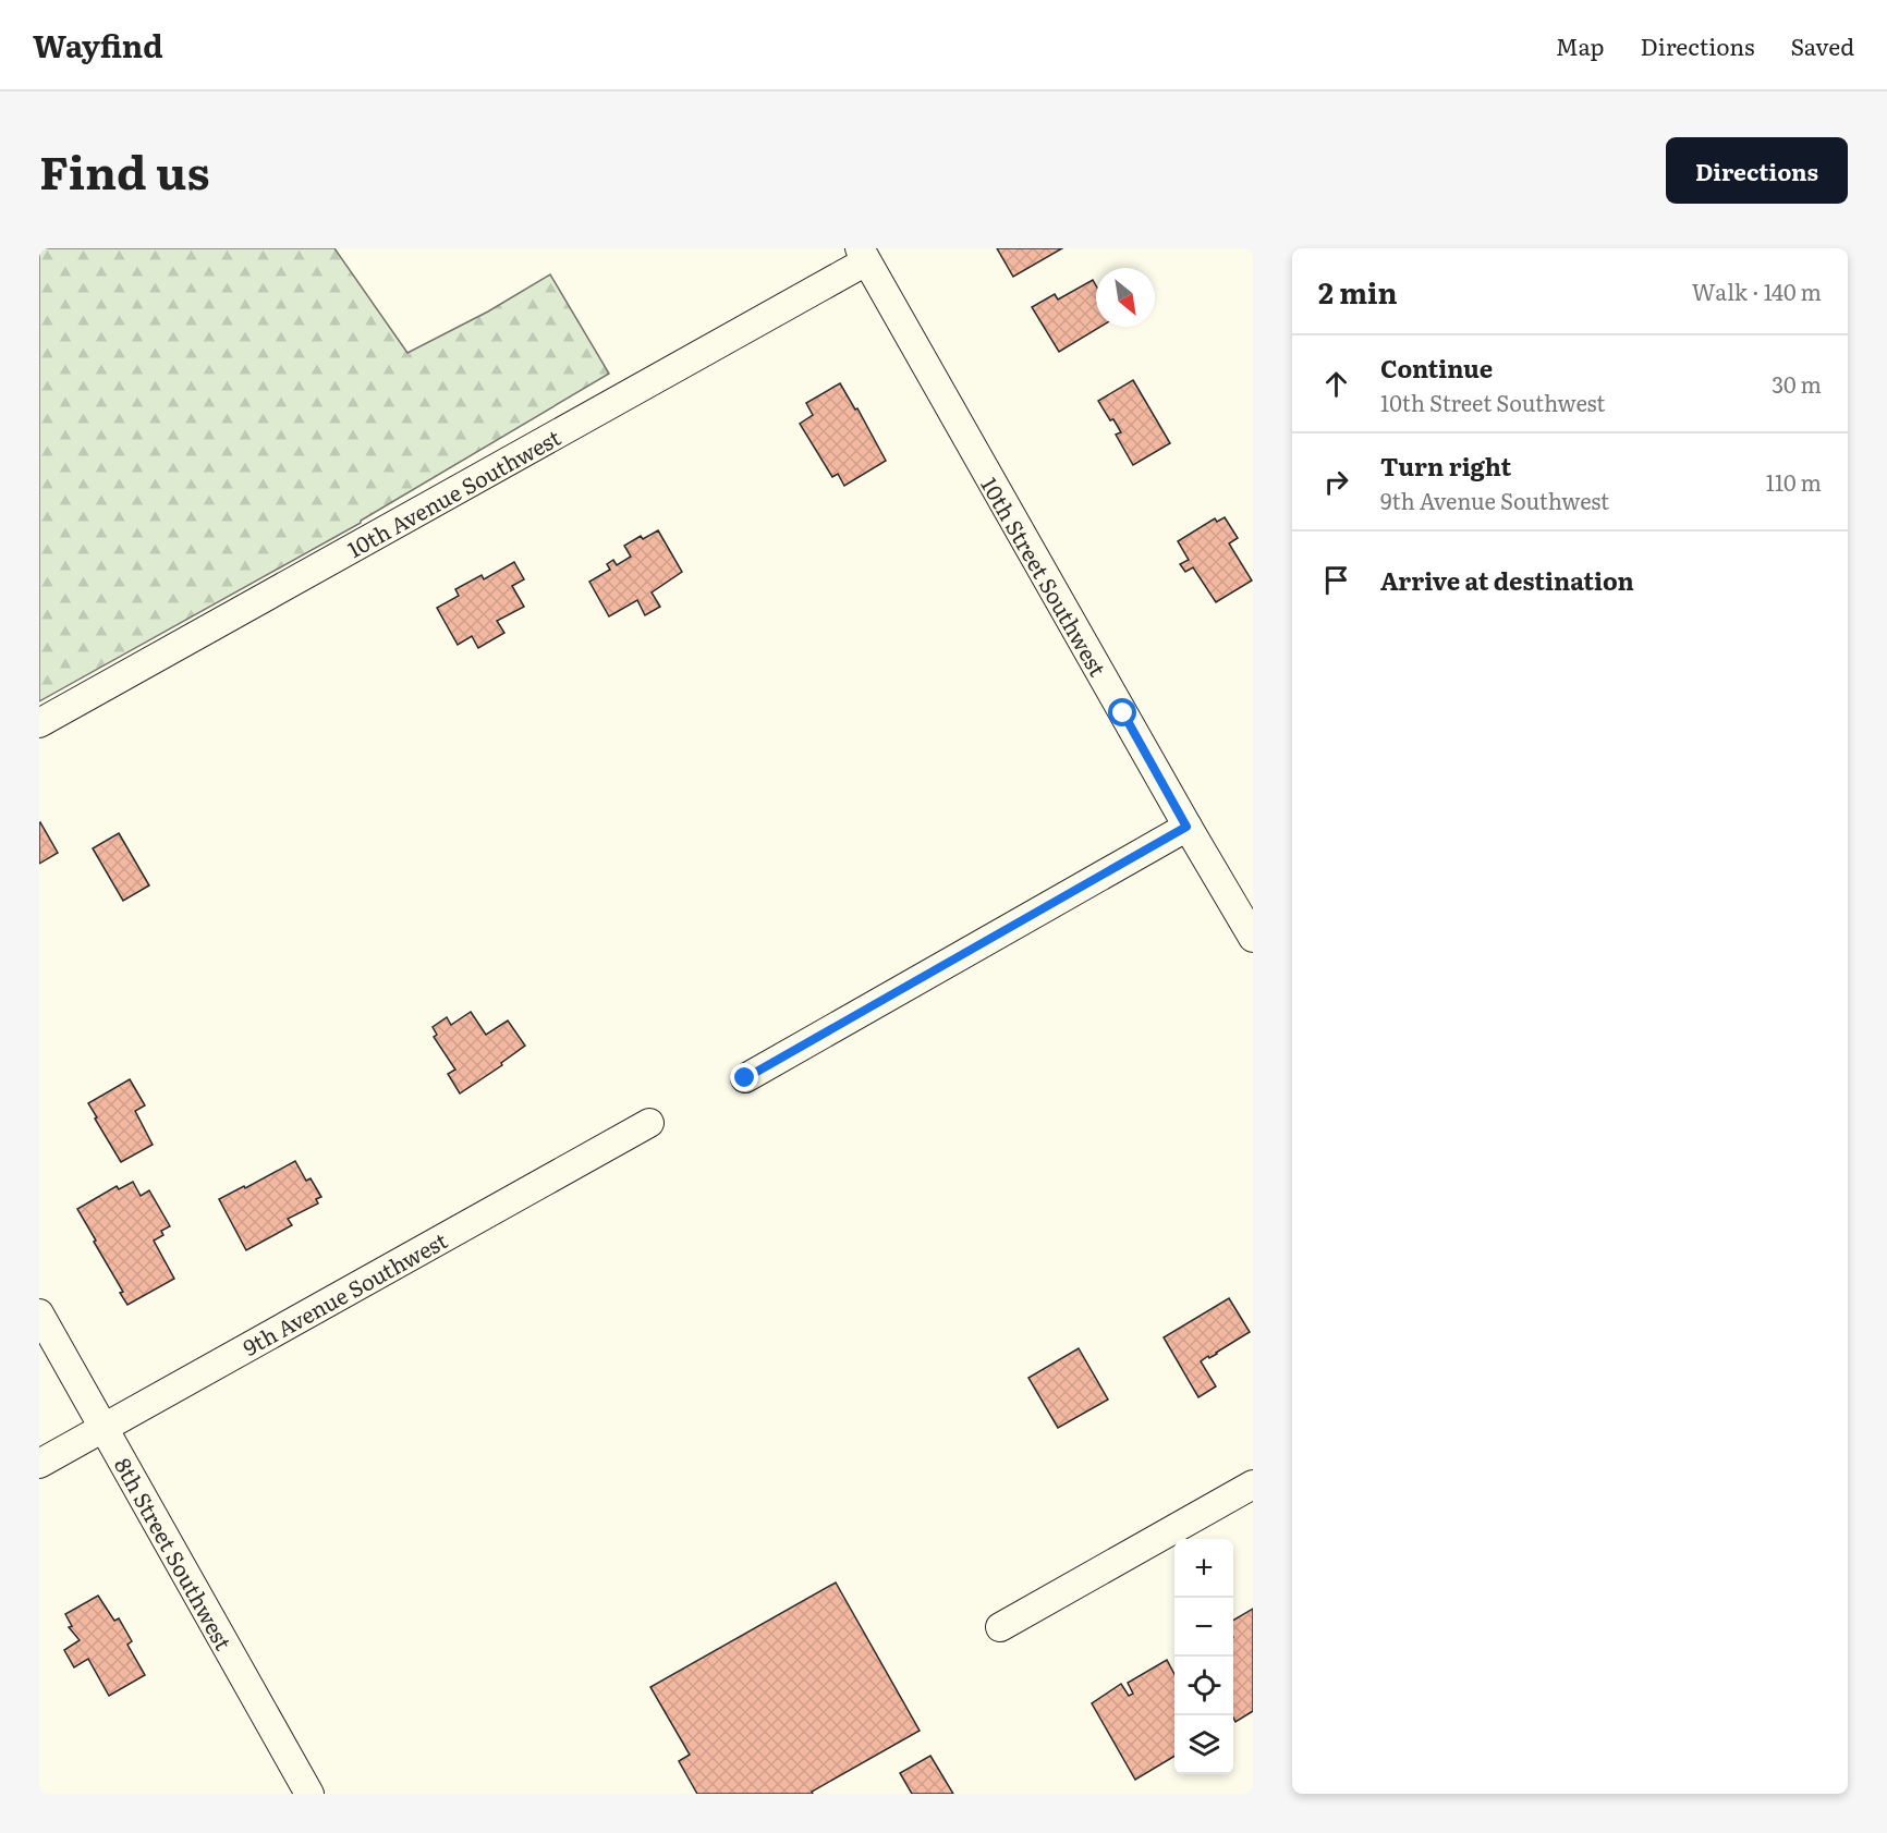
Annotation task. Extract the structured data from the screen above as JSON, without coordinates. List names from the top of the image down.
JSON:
{
  "streets": {
    "street": [
      "10th Avenue Southwest",
      "10th Street Southwest",
      "9th Avenue Southwest",
      "8th Street Southwest"
    ]
  },
  "crossings": [
    ["10th Avenue Southwest", "10th Street Southwest"],
    ["9th Avenue Southwest", "8th Street Southwest"]
  ],
  "north": "bottom right",
  "page": {
    "header": "Wayfind",
    "nav": ["Map", "Directions", "Saved"],
    "title": "Find us",
    "buttons": "Directions",
    "heading": ["2 min", "Walk · 140 m"],
    "list": [
      ["Continue", "10th Street Southwest", "30 m"],
      ["Turn right", "9th Avenue Southwest", "110 m"],
      "Arrive at destination"
    ],
    "map_buttons": ["+", "−"]
  }
}
